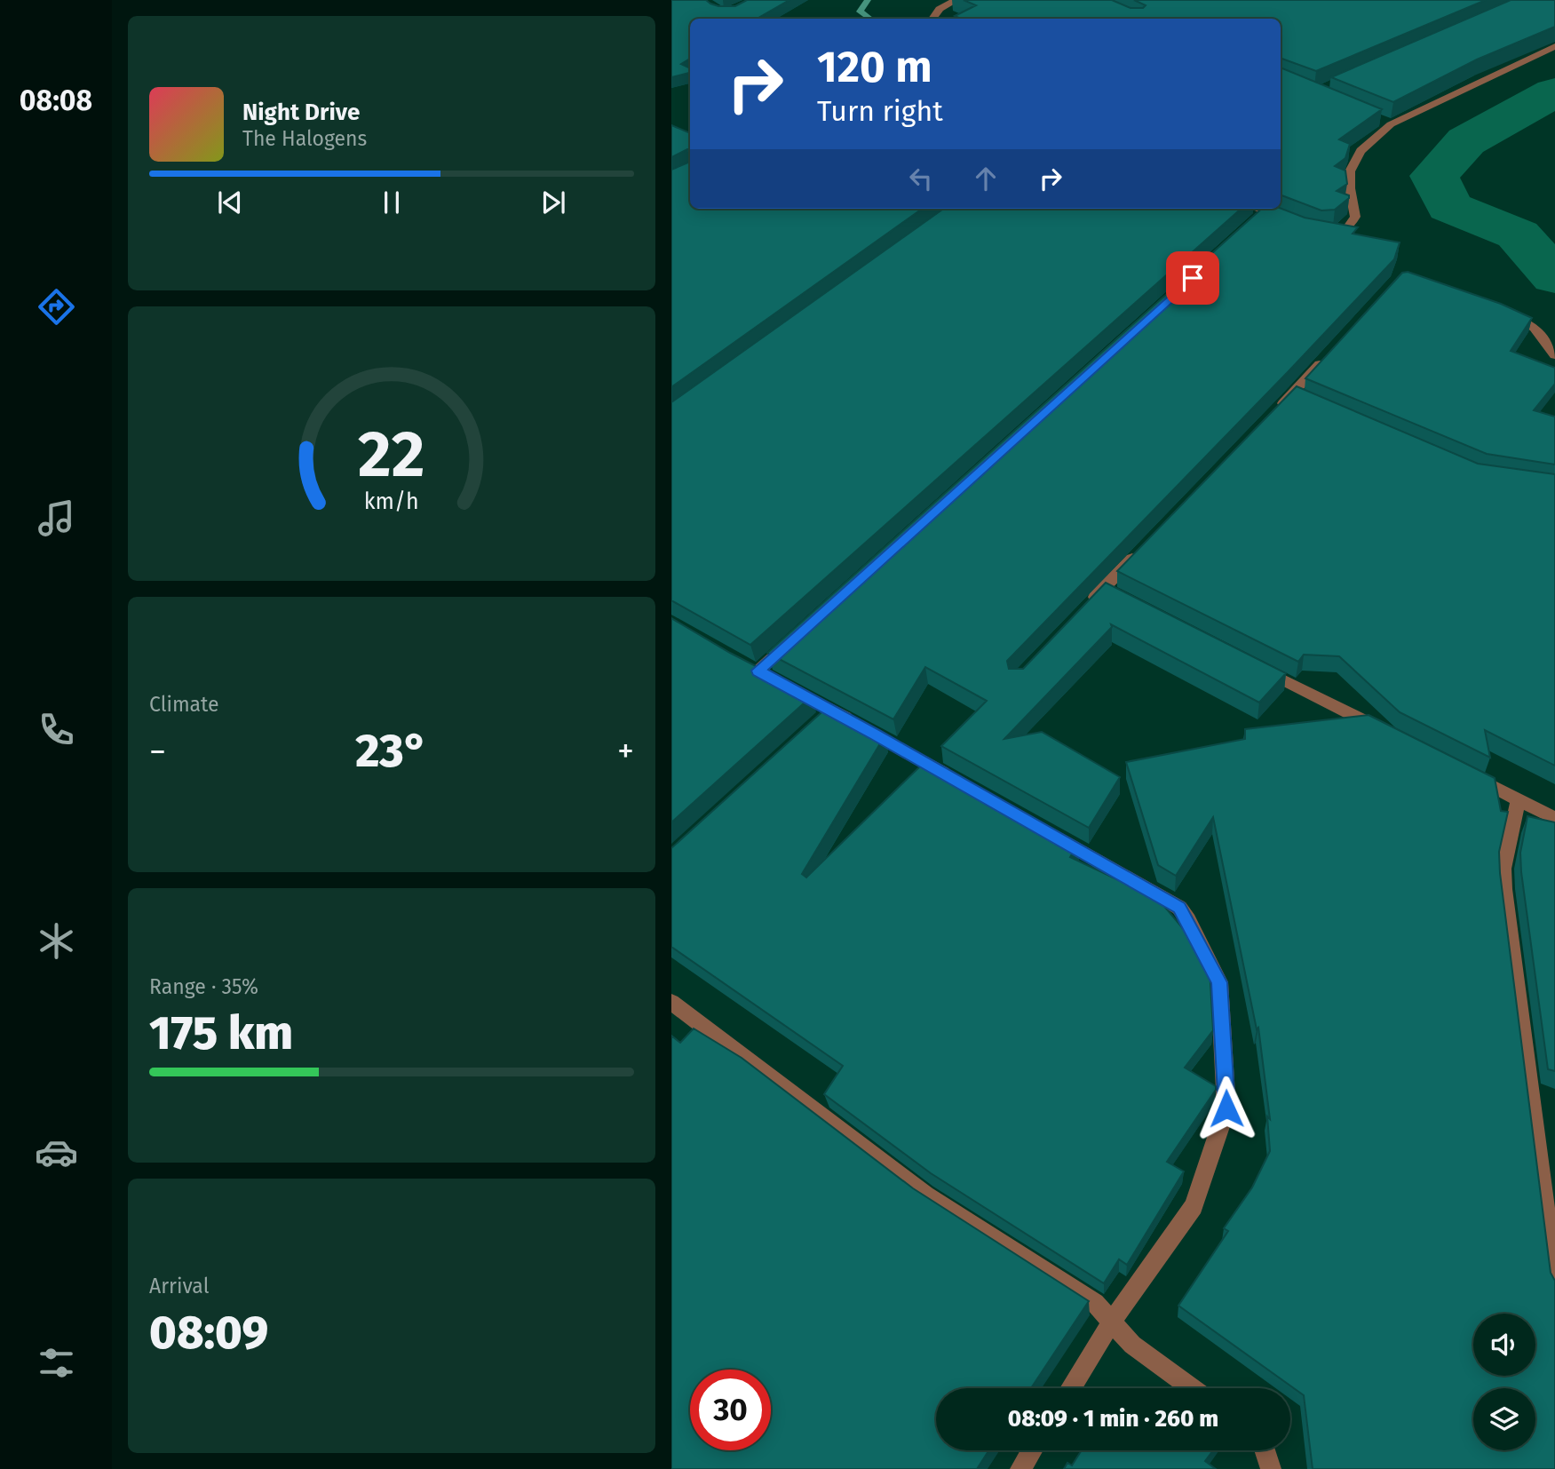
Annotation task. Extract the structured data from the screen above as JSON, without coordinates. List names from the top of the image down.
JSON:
{
  "page": {
    "tabs": "08:08",
    "turn": ["120 m", "Turn right"],
    "song": ["Night Drive", "The Halogens"],
    "tile": [
      "Climate",
      ["Range · 35%", "175 km"],
      ["Arrival", "08:09"]
    ],
    "heat": ["−", "23°", "+"],
    "limit": "30",
    "trip": "08:09 · 1 min · 260 m",
    "gauge": ["22", "km/h"]
  }
}
